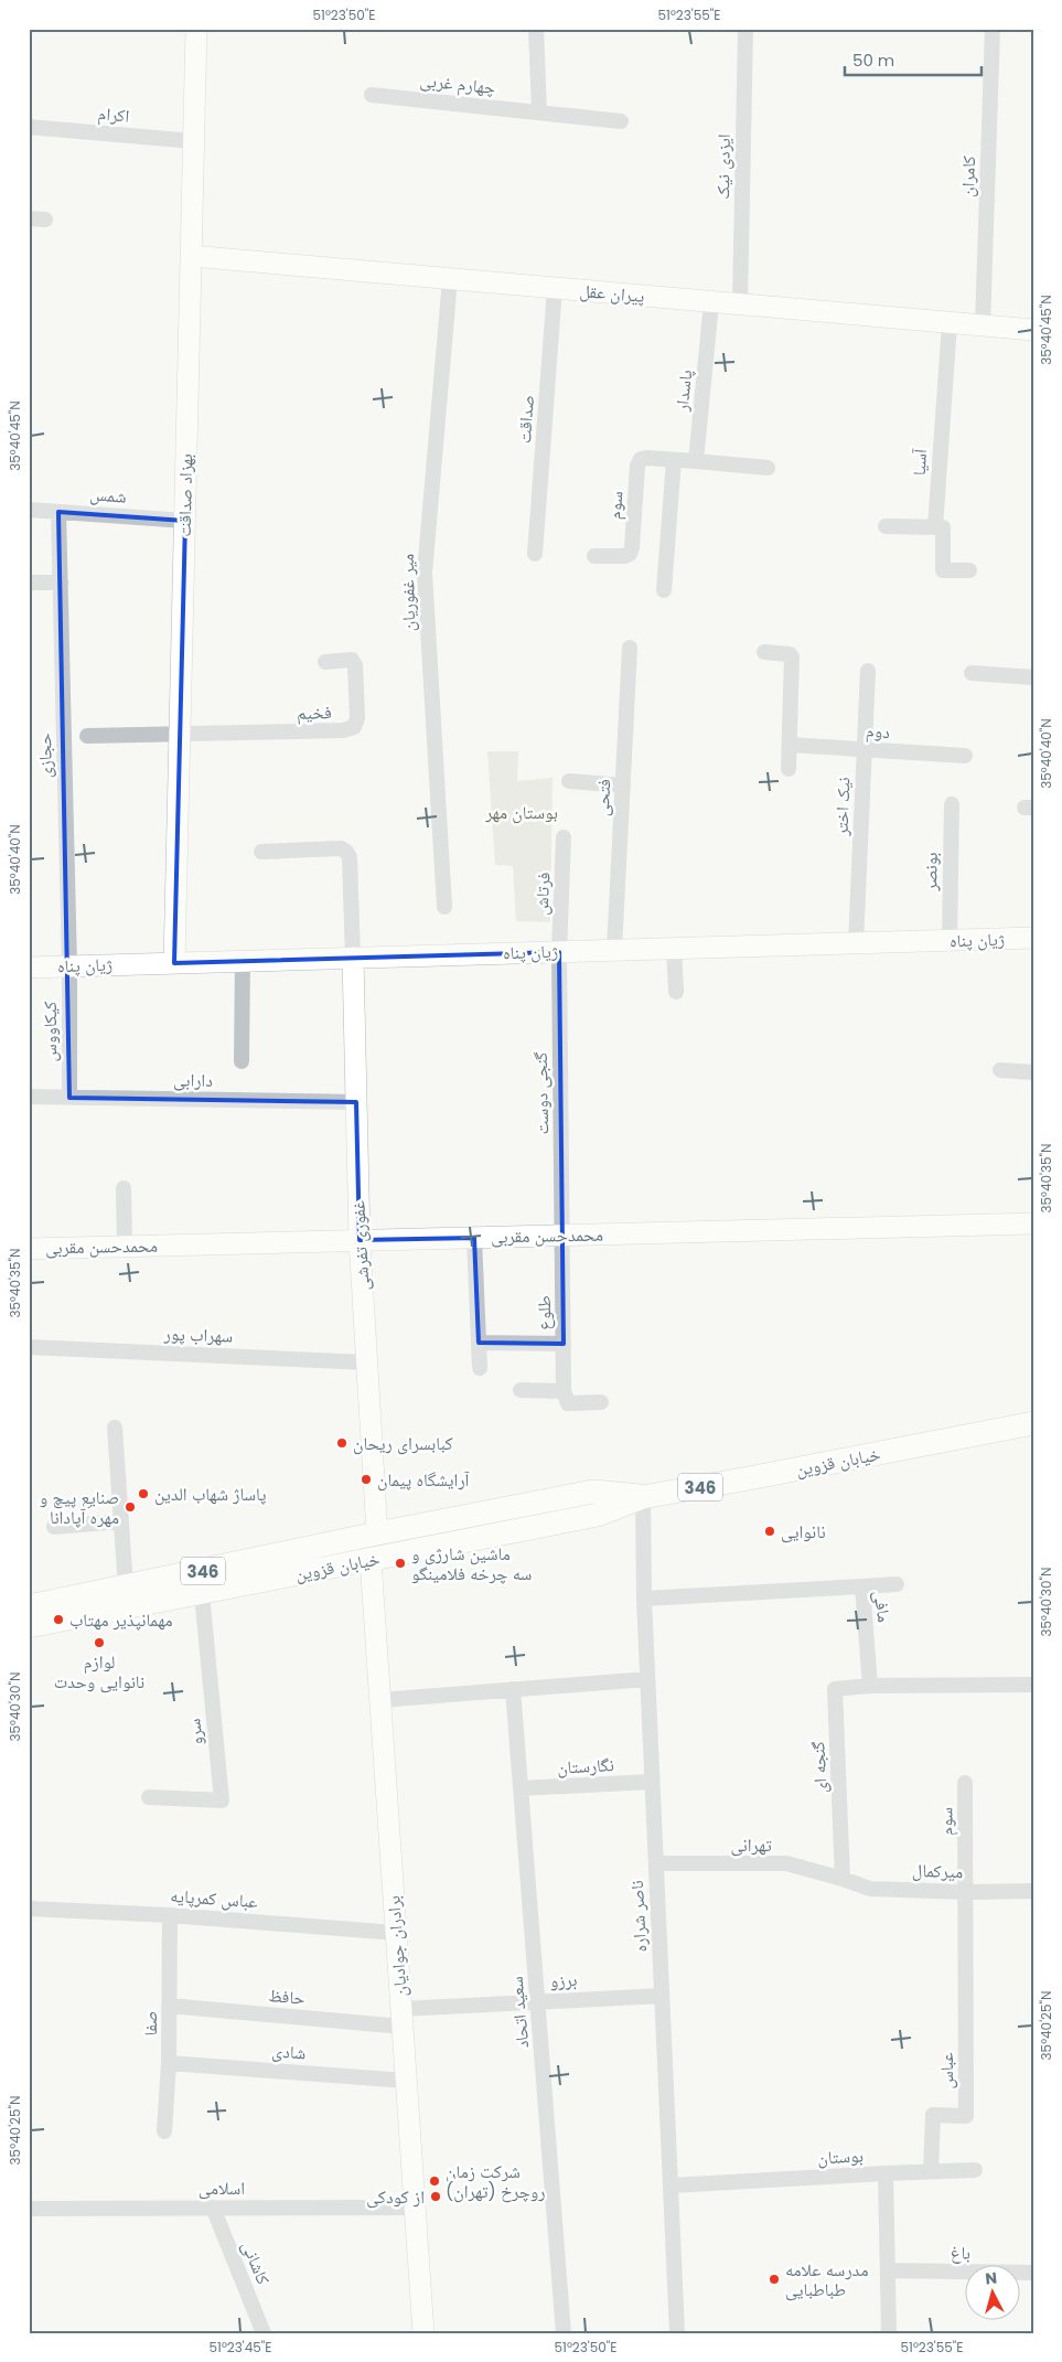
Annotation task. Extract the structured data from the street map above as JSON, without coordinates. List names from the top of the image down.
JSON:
{
  "streets": {
    "main road": ["خیابان قزوین", "346"],
    "street": [
      "چهارم غربی",
      "اکرام",
      "ایزدی نیک",
      "کامران",
      "پیران عقل",
      "پاسدار",
      "صداقت",
      "آسیا",
      "شمس",
      "بهزاد صداقت",
      "سوم",
      "میر غفوریان",
      "فخیم",
      "دوم",
      "حجازی",
      "فتحی",
      "نیک اختر",
      "بونصر",
      "فرتاش",
      "ژیان پناه",
      "کیکاووس",
      "دارابی",
      "گنجی دوست",
      "محمدحسن مقربی",
      "غفوری تفرشی",
      "طلوع",
      "سهراب پور",
      "مافی",
      "سرو",
      "نگارستان",
      "گنجه ای",
      "تهرانی",
      "میرکمال",
      "عباس کمرپایه",
      "ناصر شراره",
      "برادران جوادیان",
      "برزو",
      "حافظ",
      "سعید اتحاد",
      "صفا",
      "شادی",
      "عباس",
      "بوستان",
      "اسلامی",
      "باغ",
      "کاشانی"
    ]
  },
  "crossings": [
    ["اکرام", "بهزاد صداقت"],
    ["ایزدی نیک", "پیران عقل"],
    ["کامران", "پیران عقل"],
    ["پیران عقل", "پاسدار"],
    ["پیران عقل", "صداقت"],
    ["پیران عقل", "آسیا"],
    ["پیران عقل", "بهزاد صداقت"],
    ["پیران عقل", "میر غفوریان"],
    ["شمس", "بهزاد صداقت"],
    ["شمس", "حجازی"],
    ["بهزاد صداقت", "فخیم"],
    ["بهزاد صداقت", "ژیان پناه"],
    ["سوم", "میرکمال"],
    ["سوم", "عباس"],
    ["دوم", "نیک اختر"],
    ["حجازی", "ژیان پناه"],
    ["حجازی", "کیکاووس"],
    ["فتحی", "ژیان پناه"],
    ["نیک اختر", "ژیان پناه"],
    ["بونصر", "ژیان پناه"],
    ["فرتاش", "ژیان پناه"],
    ["فرتاش", "گنجی دوست"],
    ["ژیان پناه", "کیکاووس"],
    ["ژیان پناه", "گنجی دوست"],
    ["ژیان پناه", "غفوری تفرشی"],
    ["کیکاووس", "دارابی"],
    ["دارابی", "غفوری تفرشی"],
    ["گنجی دوست", "محمدحسن مقربی"],
    ["گنجی دوست", "طلوع"],
    ["محمدحسن مقربی", "غفوری تفرشی"],
    ["محمدحسن مقربی", "طلوع"],
    ["غفوری تفرشی", "سهراب پور"],
    ["غفوری تفرشی", "خیابان قزوین"],
    ["خیابان قزوین", "سرو"],
    ["خیابان قزوین", "ناصر شراره"],
    ["خیابان قزوین", "برادران جوادیان"],
    ["مافی", "گنجه ای"],
    ["مافی", "ناصر شراره"],
    ["نگارستان", "ناصر شراره"],
    ["نگارستان", "سعید اتحاد"],
    ["گنجه ای", "تهرانی"],
    ["گنجه ای", "میرکمال"],
    ["تهرانی", "میرکمال"],
    ["تهرانی", "ناصر شراره"],
    ["میرکمال", "عباس"],
    ["عباس کمرپایه", "برادران جوادیان"],
    ["عباس کمرپایه", "صفا"],
    ["ناصر شراره", "برزو"],
    ["ناصر شراره", "بوستان"],
    ["برادران جوادیان", "برزو"],
    ["برادران جوادیان", "حافظ"],
    ["برادران جوادیان", "شادی"],
    ["برادران جوادیان", "اسلامی"],
    ["برزو", "حافظ"],
    ["برزو", "سعید اتحاد"],
    ["حافظ", "صفا"],
    ["صفا", "شادی"],
    ["بوستان", "باغ"],
    ["اسلامی", "کاشانی"]
  ],
  "parks": ["بوستان مهر"],
  "places": [
    "کبابسرای ریحان",
    "آرایشگاه پیمان",
    "پاساژ شهاب الدین",
    "صنایع پیچ و مهره آپادانا",
    "نانوایی",
    "ماشین شارژی و سه چرخه فلامینگو",
    "مهمانپذیر مهتاب",
    "لوازم نانوایی وحدت",
    "شرکت زمان روچرخ (تهران)",
    "از کودکی",
    "مدرسه علامه طباطبایی"
  ],
  "scale_bar": "50 m",
  "north": "top",
  "coordinates": [
    "51°23'50\"E",
    "51°23'55\"E",
    "35°40'45\"N",
    "35°40'40\"N",
    "35°40'35\"N",
    "35°40'30\"N",
    "35°40'25\"N",
    "51°23'45\"E"
  ]
}
